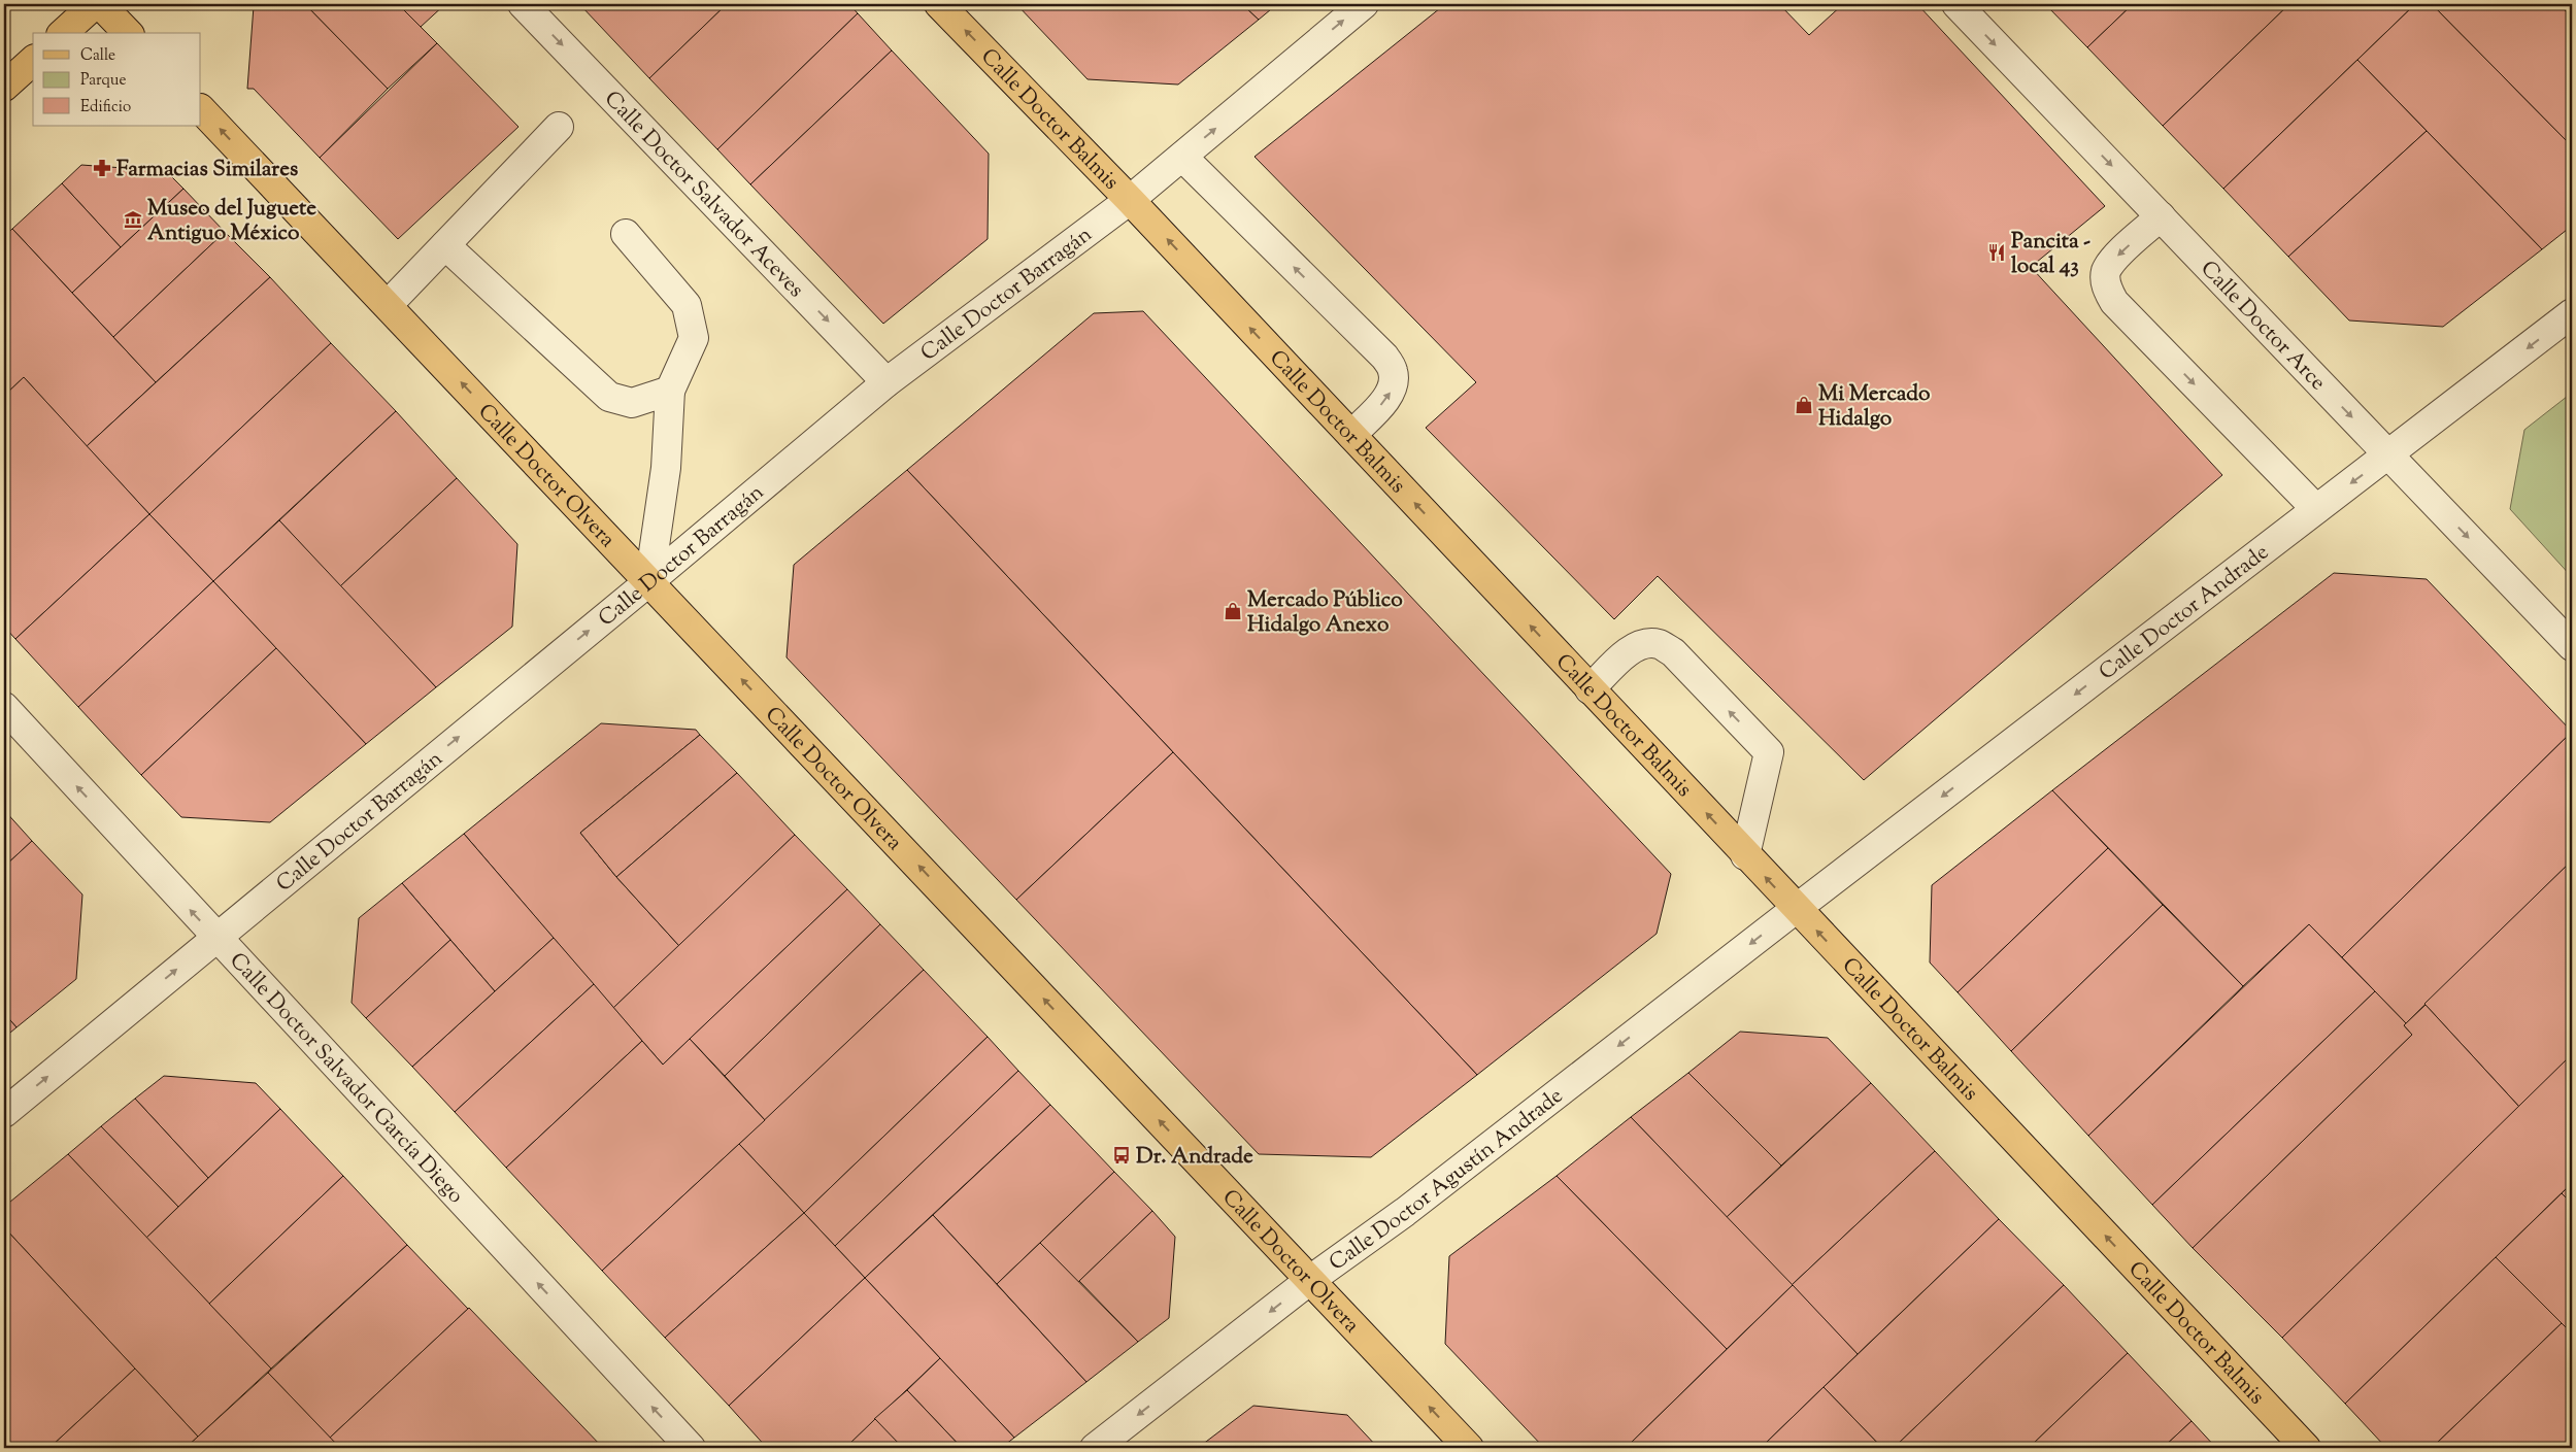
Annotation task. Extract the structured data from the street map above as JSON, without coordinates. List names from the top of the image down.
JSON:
{
  "streets": {
    "main road": ["Calle Doctor Balmis", "Calle Doctor Olvera"],
    "street": [
      "Calle Doctor Salvador Aceves",
      "Calle Doctor Barragán",
      "Calle Doctor Arce",
      "Calle Doctor Andrade",
      "Calle Doctor Salvador García Diego",
      "Calle Doctor Agustín Andrade"
    ]
  },
  "crossings": [
    ["Calle Doctor Balmis", "Calle Doctor Barragán"],
    ["Calle Doctor Balmis", "Calle Doctor Andrade"],
    ["Calle Doctor Balmis", "Calle Doctor Agustín Andrade"],
    ["Calle Doctor Salvador Aceves", "Calle Doctor Barragán"],
    ["Calle Doctor Barragán", "Calle Doctor Olvera"],
    ["Calle Doctor Barragán", "Calle Doctor Salvador García Diego"],
    ["Calle Doctor Arce", "Calle Doctor Andrade"],
    ["Calle Doctor Olvera", "Calle Doctor Agustín Andrade"],
    ["Calle Doctor Andrade", "Calle Doctor Agustín Andrade"]
  ],
  "one_way": [
    "Calle Doctor Balmis",
    "Calle Doctor Barragán",
    "Calle Doctor Arce",
    "Calle Doctor Olvera",
    "Calle Doctor Andrade",
    "Calle Doctor Salvador García Diego",
    "Calle Doctor Agustín Andrade"
  ],
  "places": {
    "pharmacy": ["Farmacias Similares"],
    "museum": ["Museo del Juguete Antiguo México"],
    "restaurant": ["Pancita - local 43"],
    "shop": ["Mi Mercado Hidalgo", "Mercado Público Hidalgo Anexo"],
    "bus stop": ["Dr. Andrade"]
  },
  "legend": ["Calle", "Parque", "Edificio"]
}
